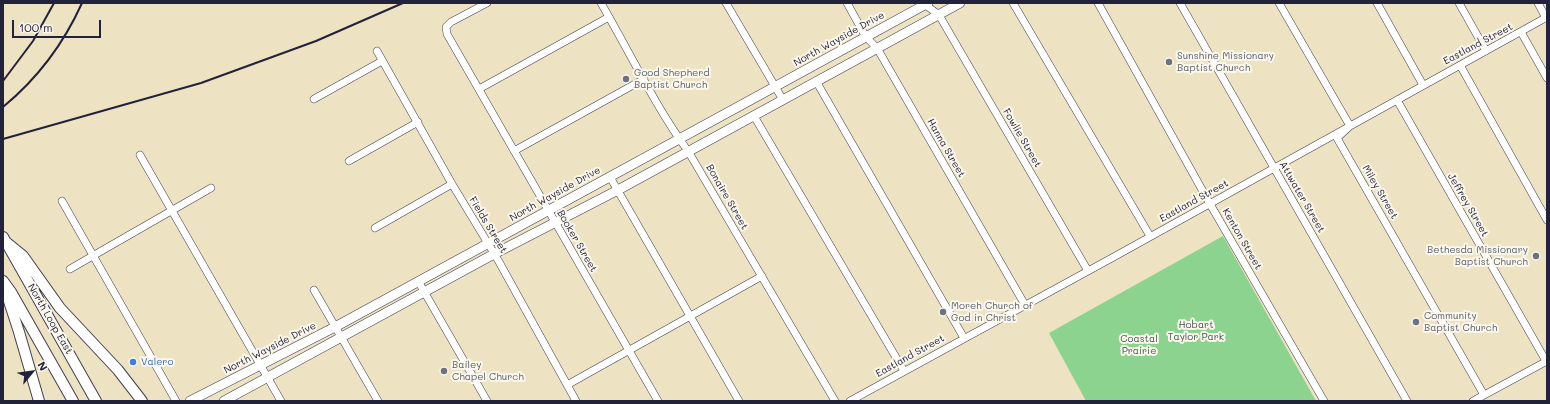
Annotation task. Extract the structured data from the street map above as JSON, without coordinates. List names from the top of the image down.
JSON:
{
  "streets": {
    "highway": ["North Loop East"],
    "main road": ["North Wayside Drive"],
    "street": [
      "Eastland Street",
      "Fowlie Street",
      "Hanna Street",
      "Miley Street",
      "Bonaire Street",
      "Attwater Street",
      "Jeffrey Street",
      "Fields Street",
      "Kenton Street",
      "Booker Street"
    ]
  },
  "crossings": [
    ["North Wayside Drive", "Hanna Street"],
    ["North Wayside Drive", "Bonaire Street"],
    ["North Wayside Drive", "Fields Street"],
    ["North Wayside Drive", "Booker Street"],
    ["Eastland Street", "Fowlie Street"],
    ["Eastland Street", "Hanna Street"],
    ["Eastland Street", "Miley Street"],
    ["Eastland Street", "Attwater Street"],
    ["Eastland Street", "Jeffrey Street"],
    ["Eastland Street", "Kenton Street"]
  ],
  "parks": ["Hobart Taylor Park", "Coastal Prairie"],
  "places": [
    "Sunshine Missionary Baptist Church",
    "Good Shepherd Baptist Church",
    "Bethesda Missionary Baptist Church",
    "Moreh Church of God in Christ",
    "Community Baptist Church",
    "Valero",
    "Bailey Chapel Church"
  ],
  "scale_bar": "100 m",
  "north": "top right"
}
